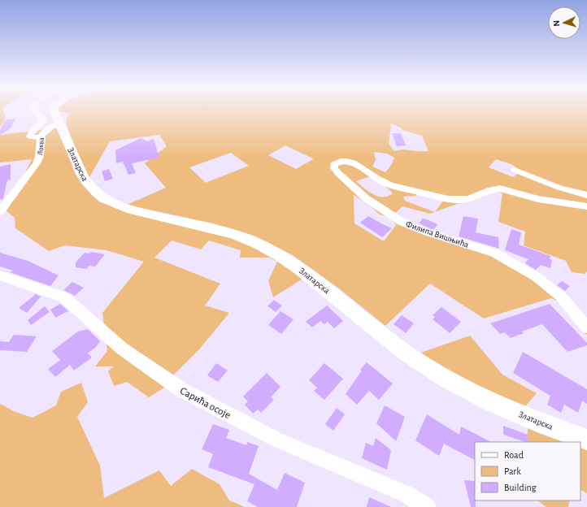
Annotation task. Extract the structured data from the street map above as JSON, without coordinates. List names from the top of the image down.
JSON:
{
  "streets": {
    "main road": ["Златарска"],
    "street": ["Локва", "Филипа Вишњића", "Сарића осоје"]
  },
  "crossings": [
    ["Локва", "Златарска"]
  ],
  "legend": ["Road", "Park", "Building"],
  "north": "left"
}
